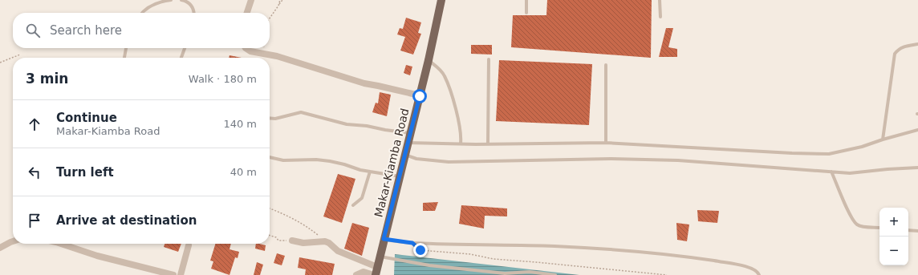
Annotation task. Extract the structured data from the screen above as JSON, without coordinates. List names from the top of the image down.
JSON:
{
  "streets": {
    "main road": ["Makar-Kiamba Road"]
  },
  "page": {
    "search": "Search here",
    "heading": ["3 min", "Walk · 180 m"],
    "list": [
      ["Continue", "Makar-Kiamba Road", "140 m"],
      ["Turn left", "40 m"],
      "Arrive at destination"
    ],
    "map_buttons": ["+", "−"]
  }
}
